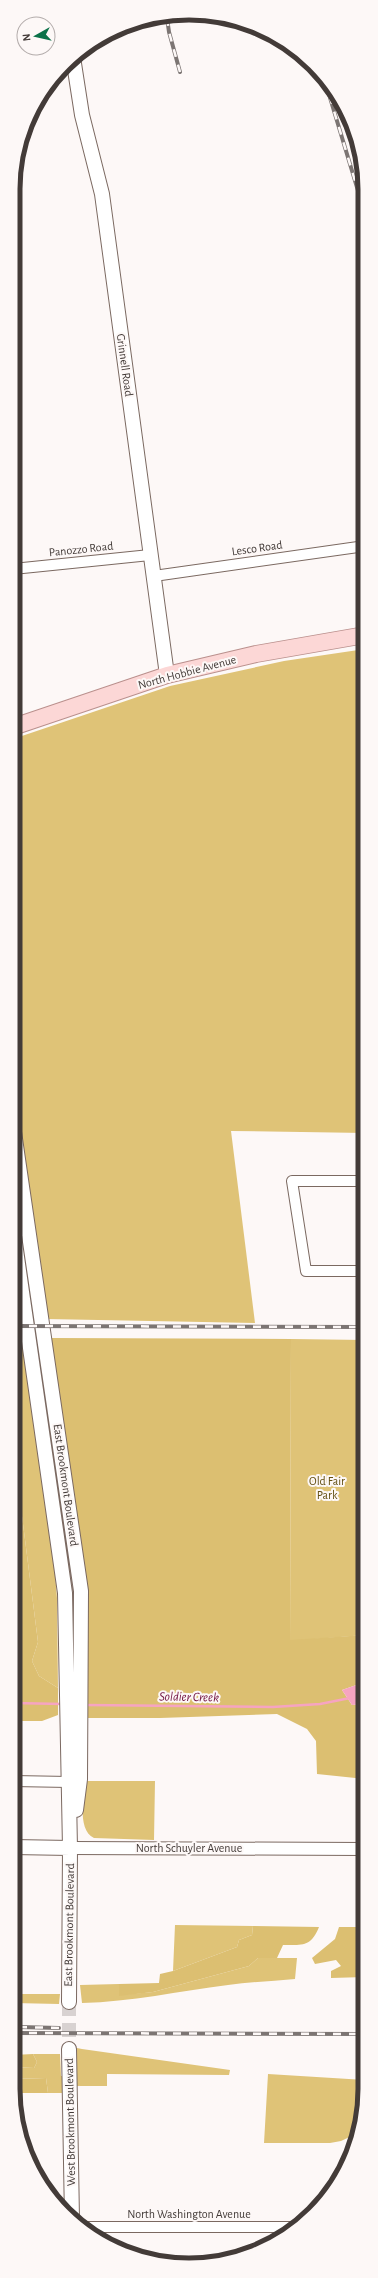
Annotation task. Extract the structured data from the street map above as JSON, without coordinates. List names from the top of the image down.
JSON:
{
  "streets": {
    "main road": [
      "Grinnell Road",
      "North Hobbie Avenue",
      "East Brookmont Boulevard",
      "North Schuyler Avenue",
      "West Brookmont Boulevard"
    ],
    "street": ["Lesco Road", "Panozzo Road", "North Washington Avenue"]
  },
  "crossings": [
    ["Grinnell Road", "Lesco Road"],
    ["Grinnell Road", "Panozzo Road"],
    ["Grinnell Road", "North Hobbie Avenue"],
    ["East Brookmont Boulevard", "North Schuyler Avenue"]
  ],
  "water": ["Soldier Creek"],
  "parks": ["Old Fair Park"],
  "north": "left"
}
